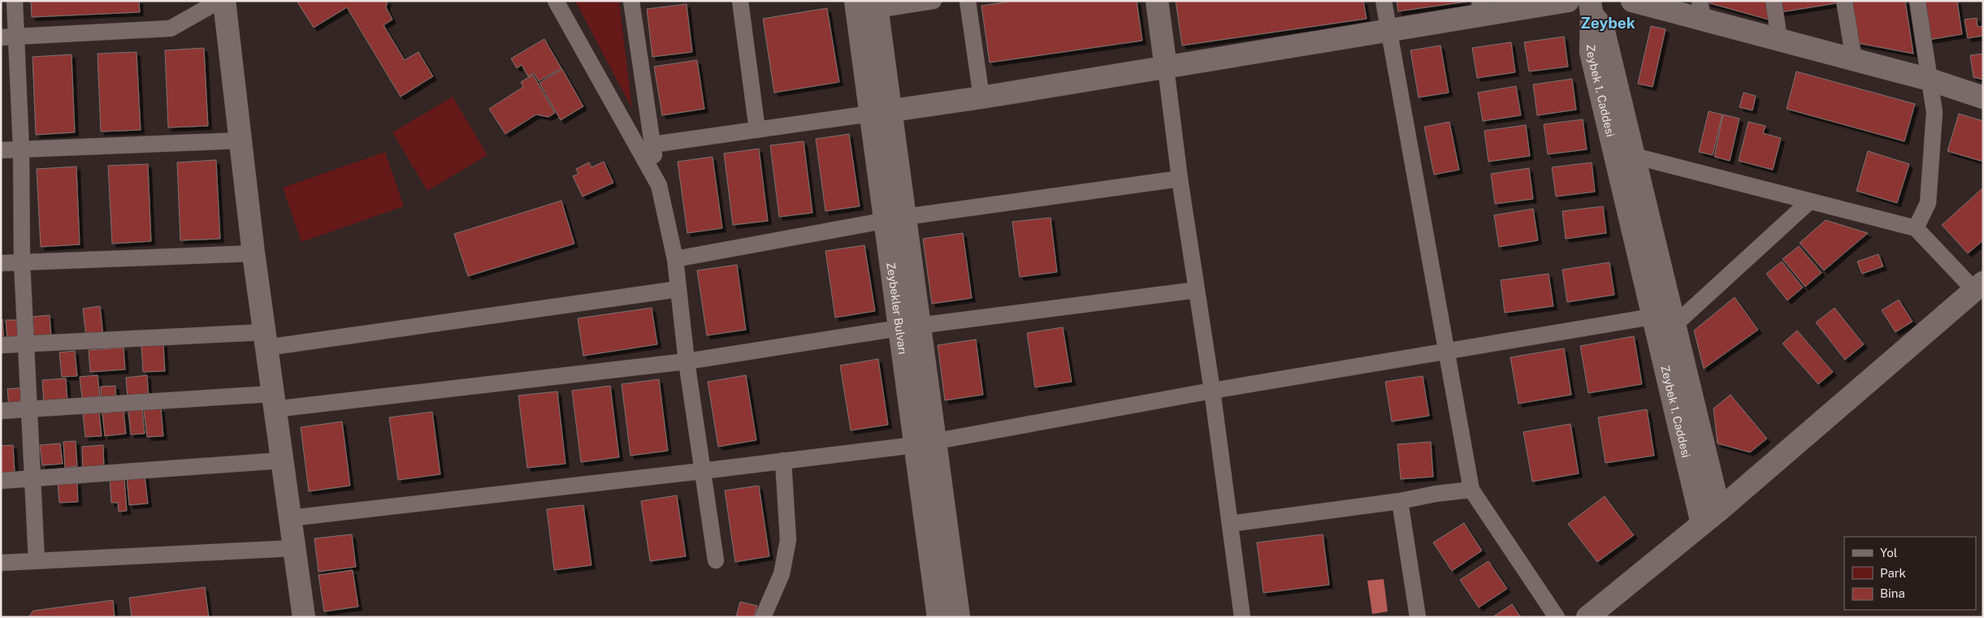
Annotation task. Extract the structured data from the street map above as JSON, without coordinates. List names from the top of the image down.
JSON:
{
  "streets": {
    "street": ["Zeybek 1. Caddesi", "Zeybekler Bulvarı"]
  },
  "districts": ["Zeybek"],
  "legend": ["Yol", "Park", "Bina"]
}
